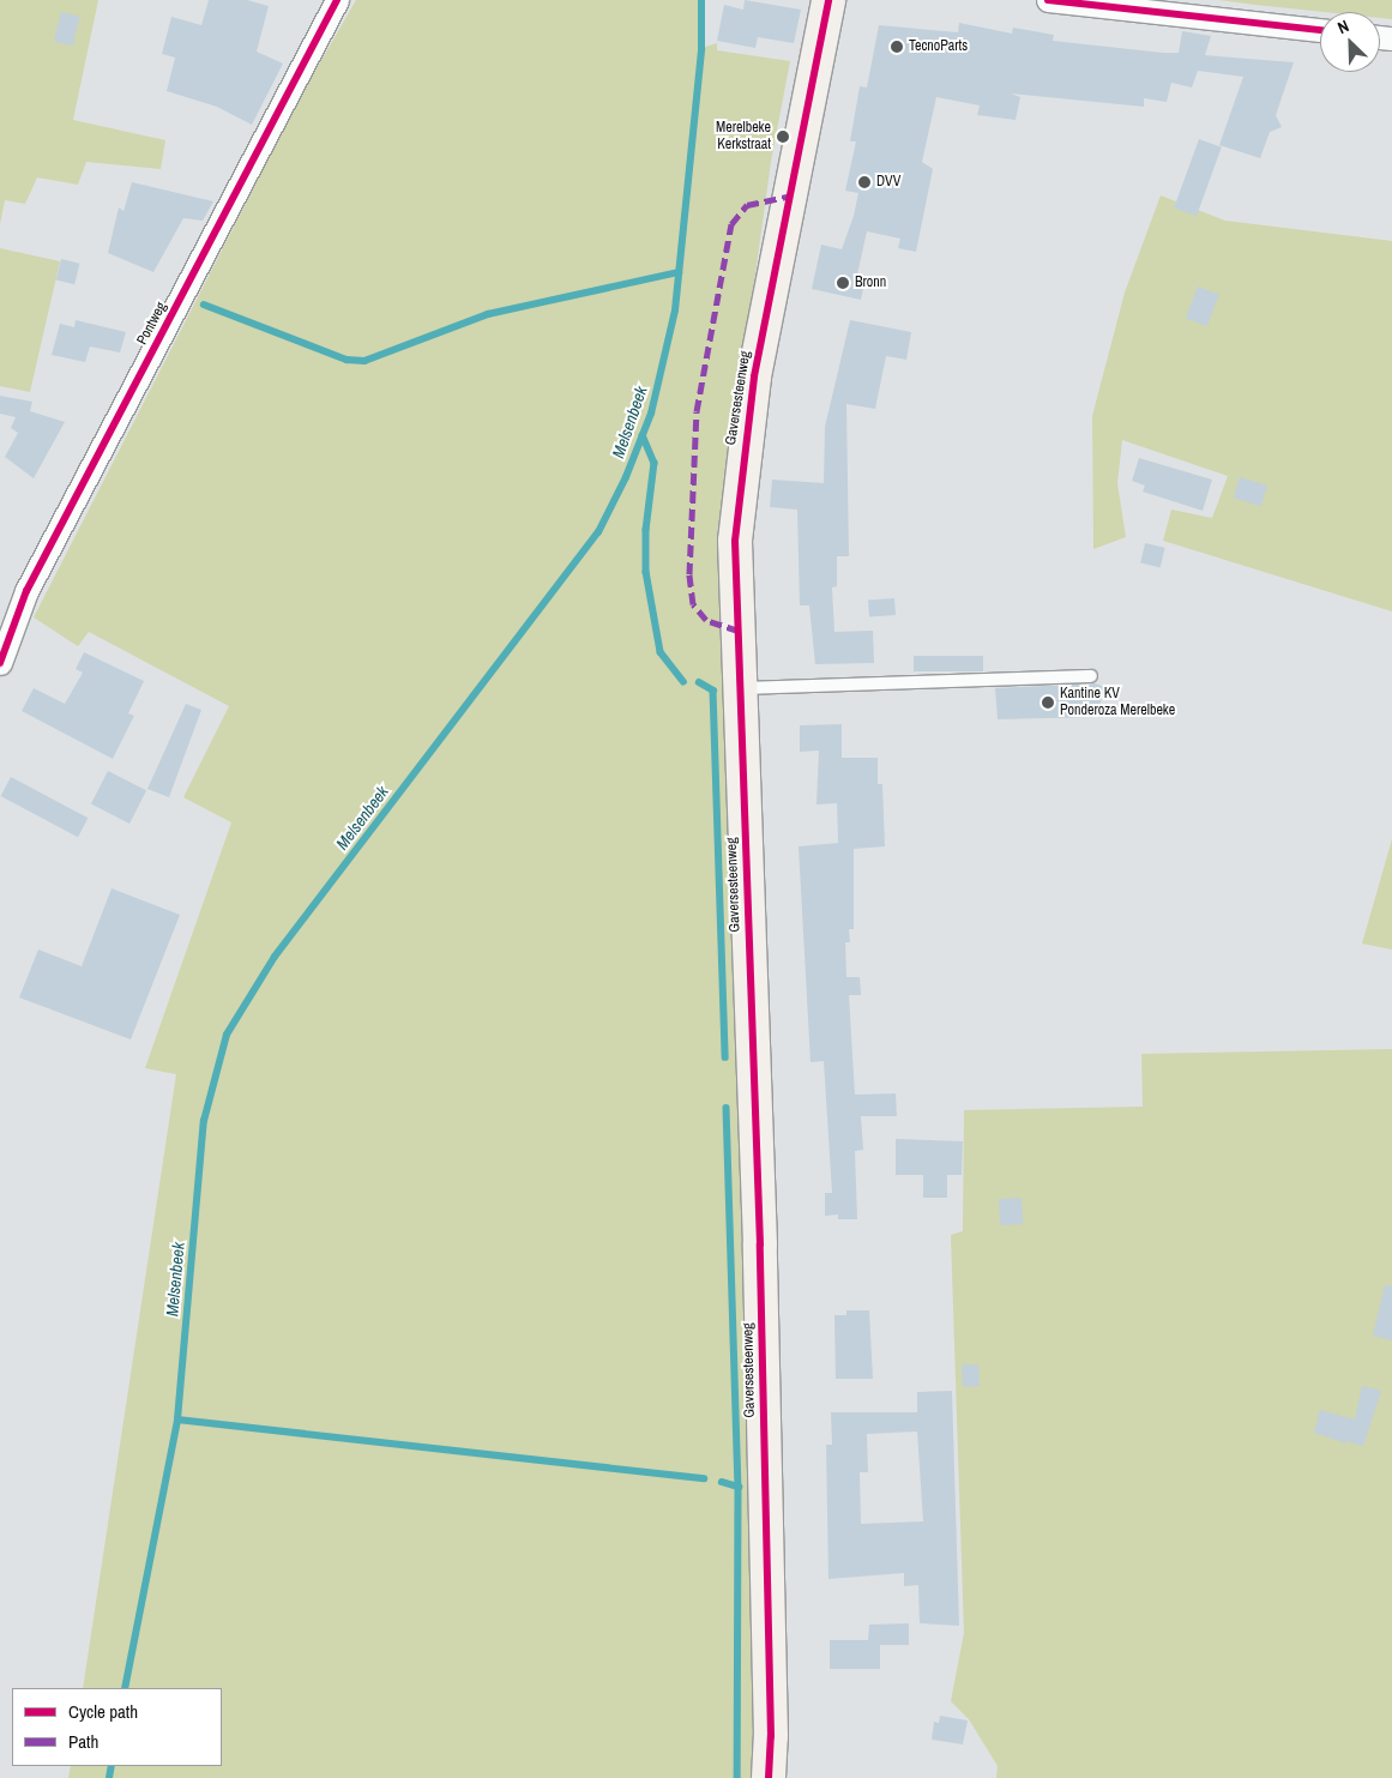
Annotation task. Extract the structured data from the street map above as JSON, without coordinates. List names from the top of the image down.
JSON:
{
  "streets": {
    "street": ["Pontweg", "Gaversesteenweg"]
  },
  "water": ["Melsenbeek"],
  "places": [
    "TecnoParts",
    "Merelbeke Kerkstraat",
    "DVV",
    "Bronn",
    "Kantine KV Ponderoza Merelbeke"
  ],
  "legend": ["Cycle path", "Path"],
  "north": "top left"
}
